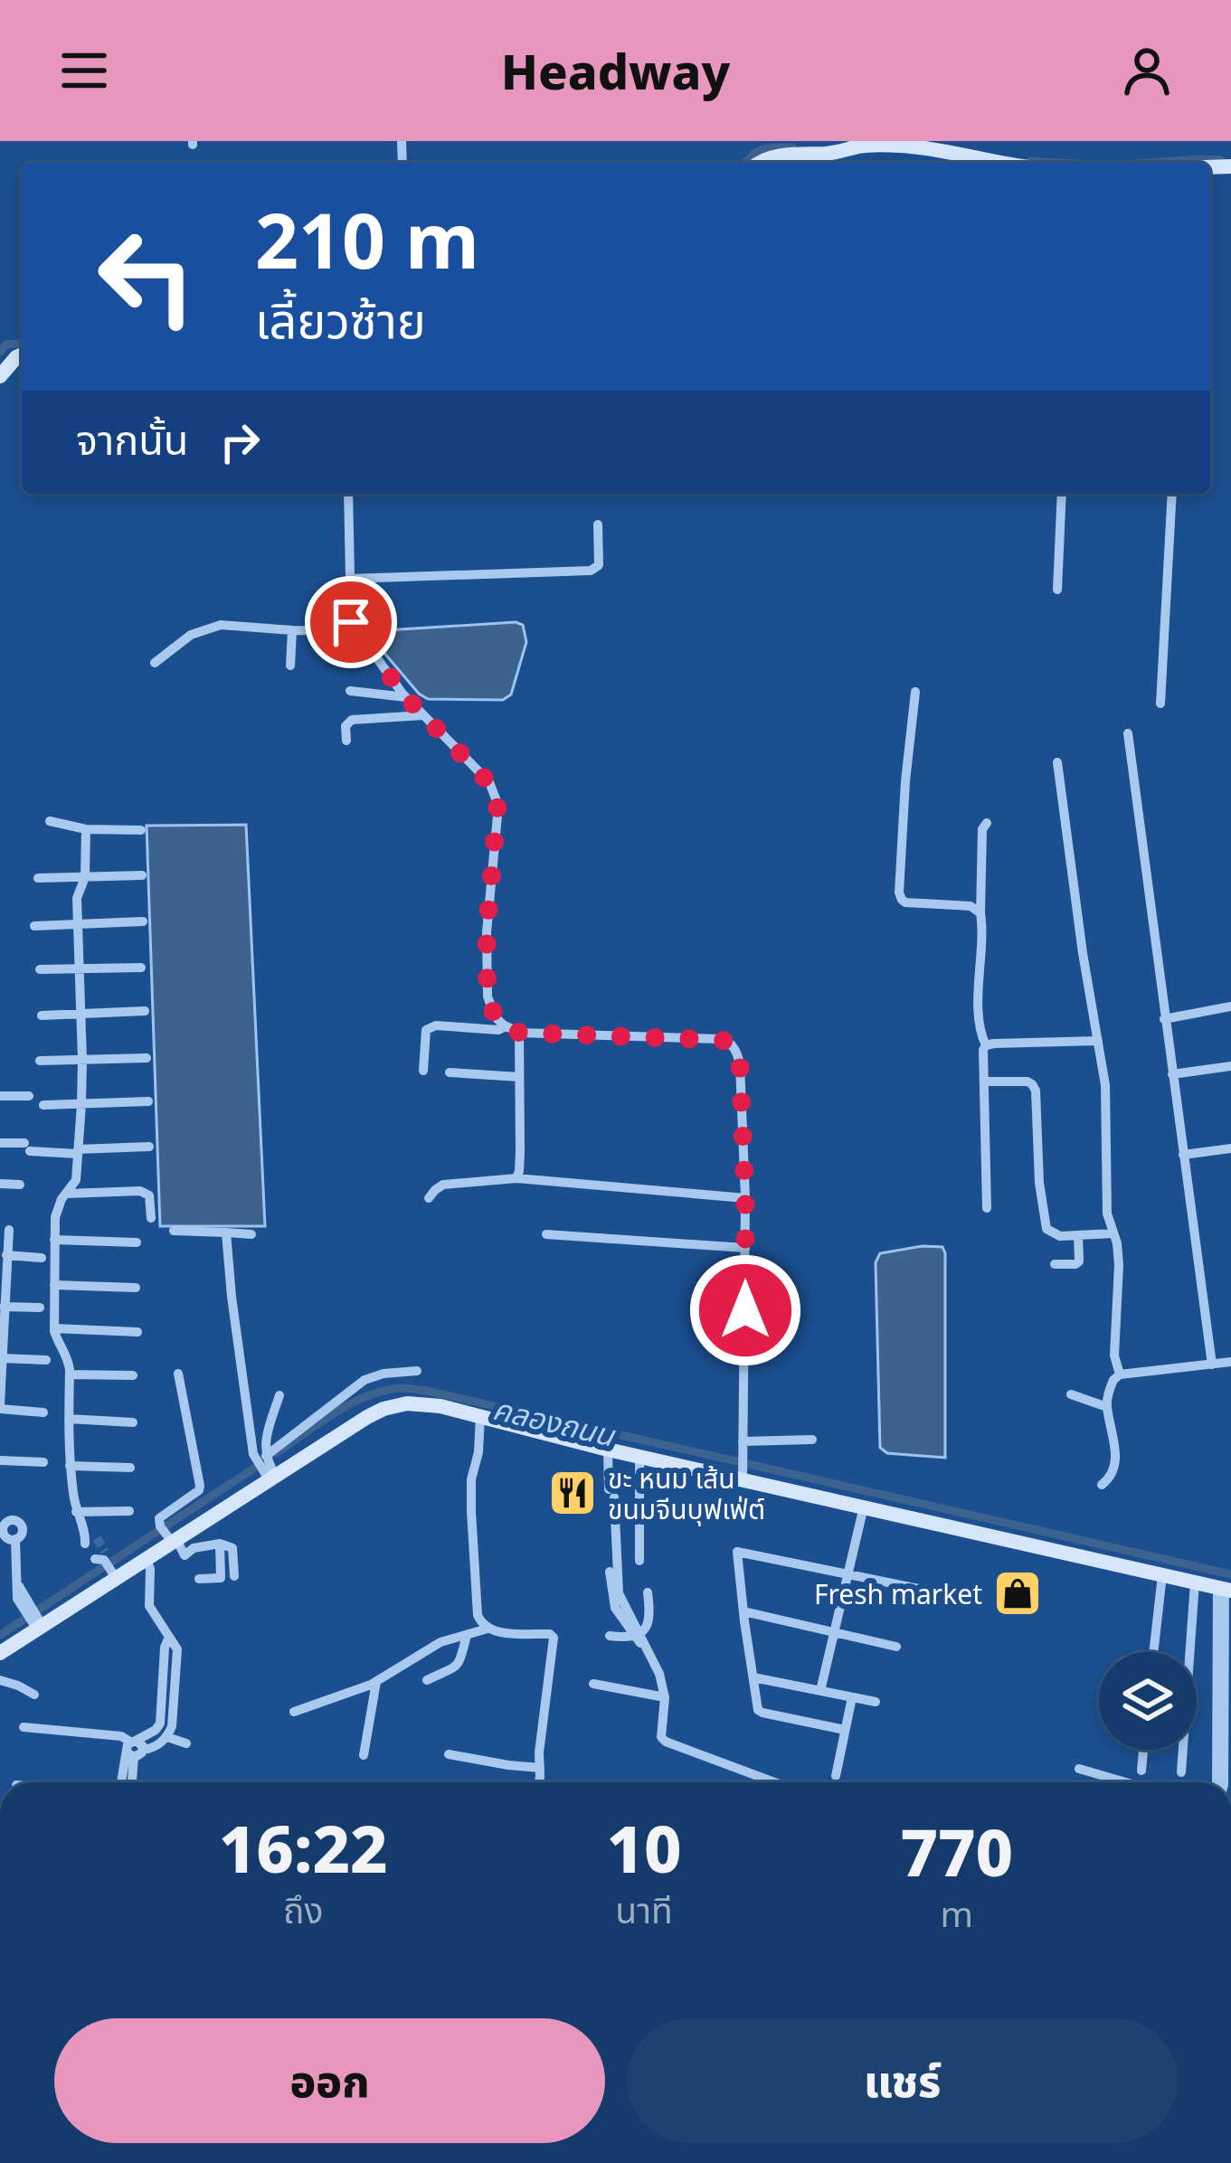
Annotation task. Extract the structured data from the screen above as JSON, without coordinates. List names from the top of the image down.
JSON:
{
  "water": ["คลองถนน"],
  "places": {
    "restaurant": ["ขะ หนม เส้น ขนมจีนบุฟเฟ่ต์"],
    "shop": ["Fresh market"]
  },
  "page": {
    "header": "Headway",
    "turn": ["210 m", "เลี้ยวซ้าย"],
    "then": "จากนั้น",
    "eta": [
      "16:22",
      "ถึง",
      "10",
      "นาที",
      "770",
      "m"
    ],
    "buttons": ["ออก", "แชร์"]
  }
}
